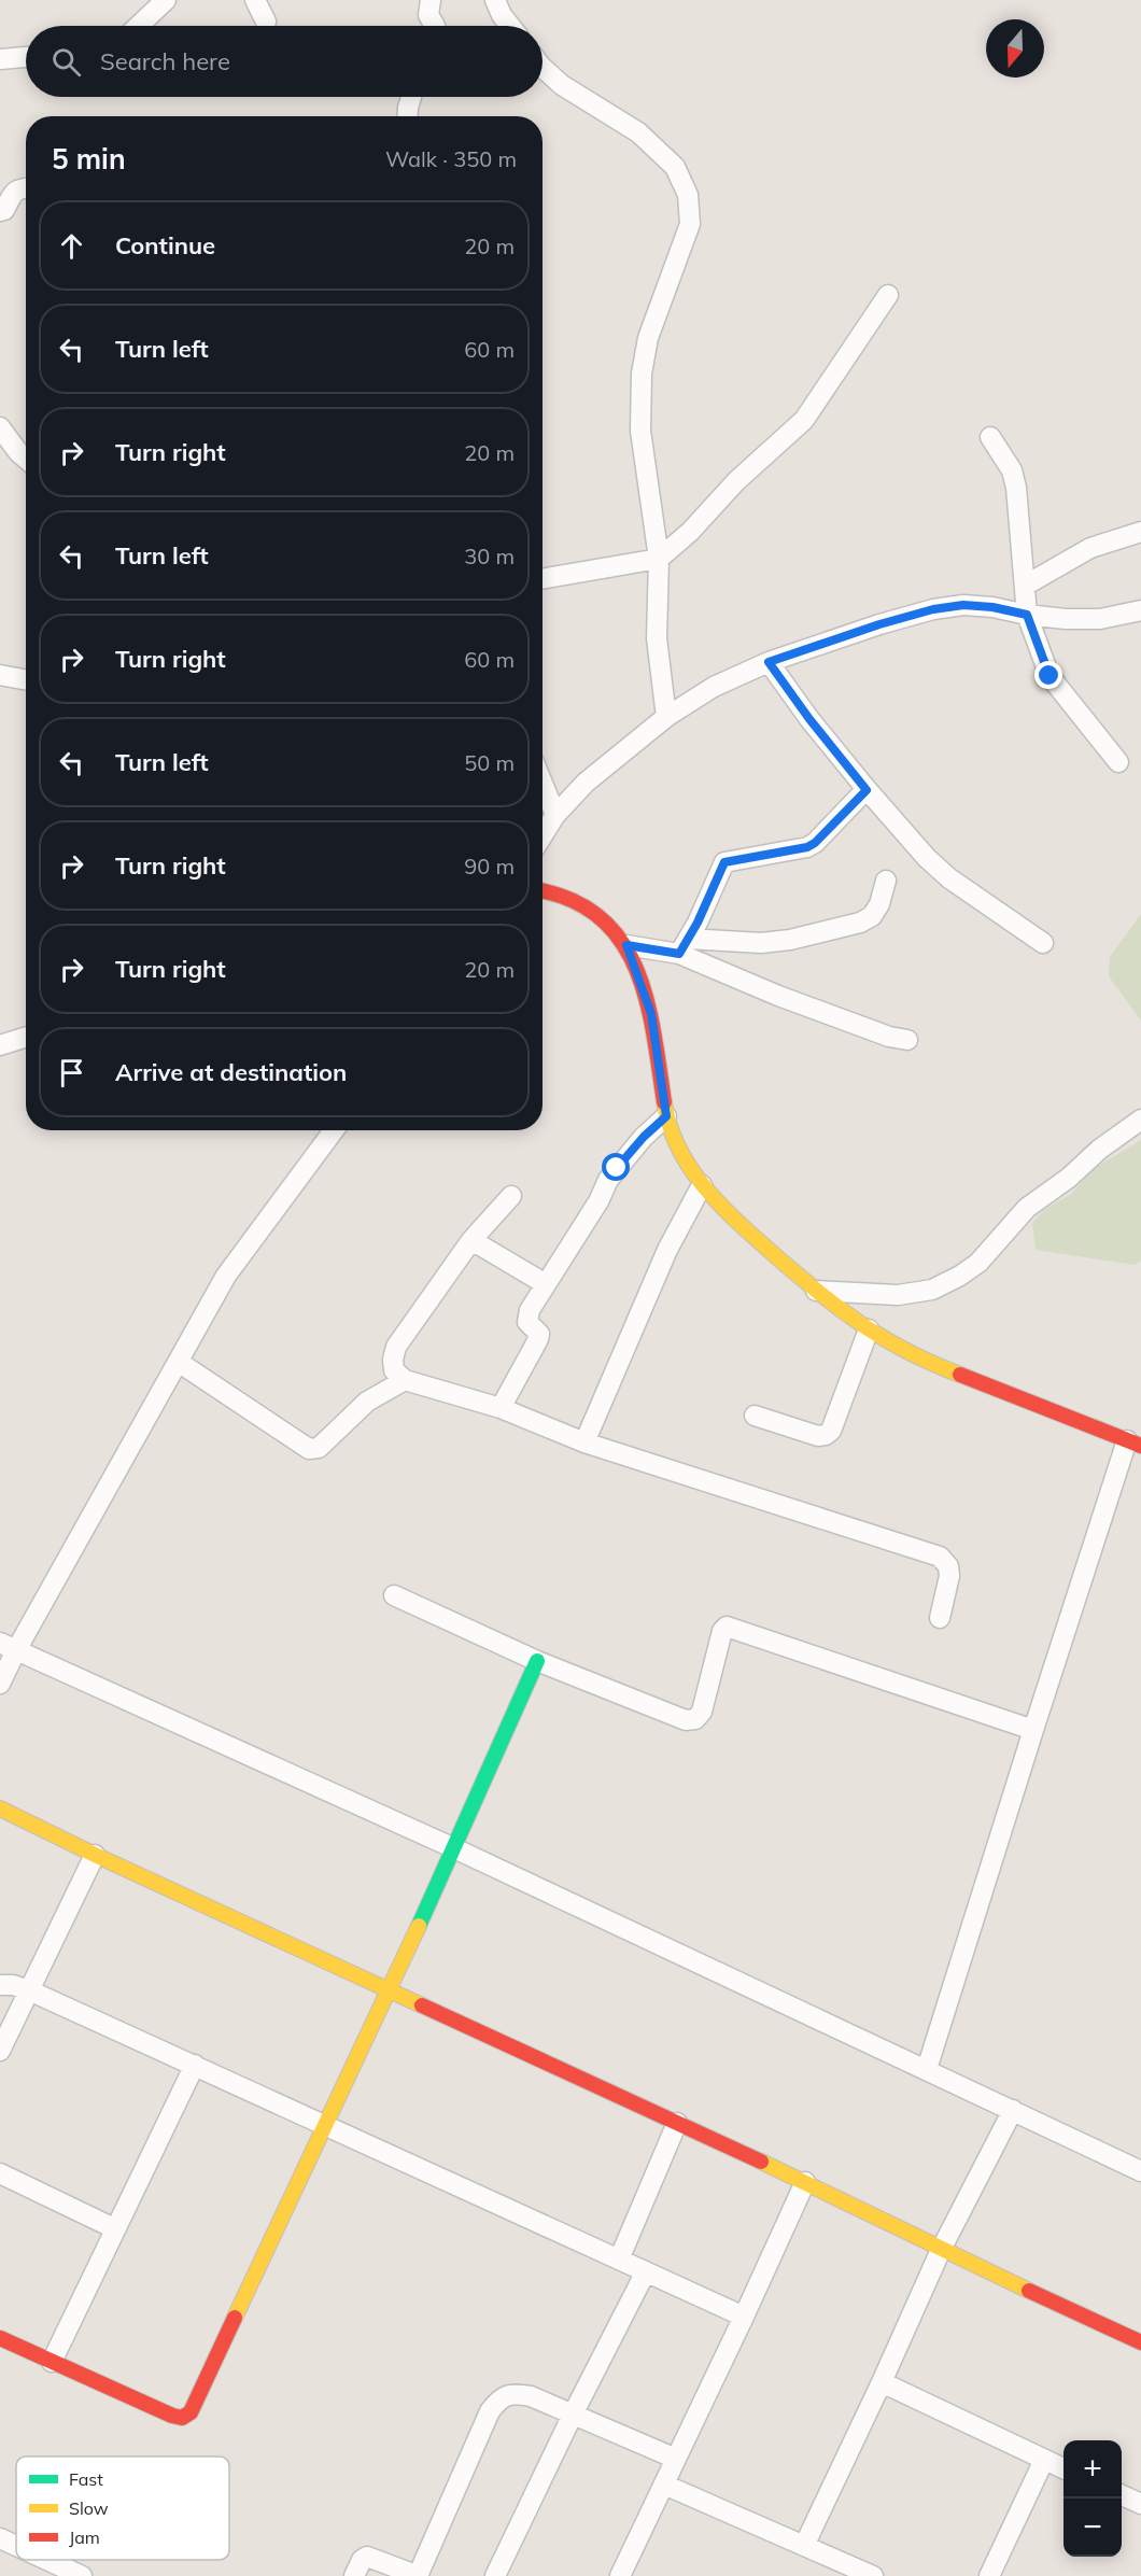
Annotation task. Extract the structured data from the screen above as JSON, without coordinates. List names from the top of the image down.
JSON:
{
  "legend": ["Fast", "Slow", "Jam"],
  "north": "bottom",
  "page": {
    "search": "Search here",
    "heading": ["5 min", "Walk · 350 m"],
    "list": [
      ["Continue", "20 m"],
      ["Turn left", "60 m"],
      ["Turn right", "20 m"],
      ["Turn left", "30 m"],
      ["Turn right", "60 m"],
      ["Turn left", "50 m"],
      ["Turn right", "90 m"],
      ["Turn right", "20 m"],
      "Arrive at destination"
    ],
    "map_buttons": ["+", "−"]
  }
}
